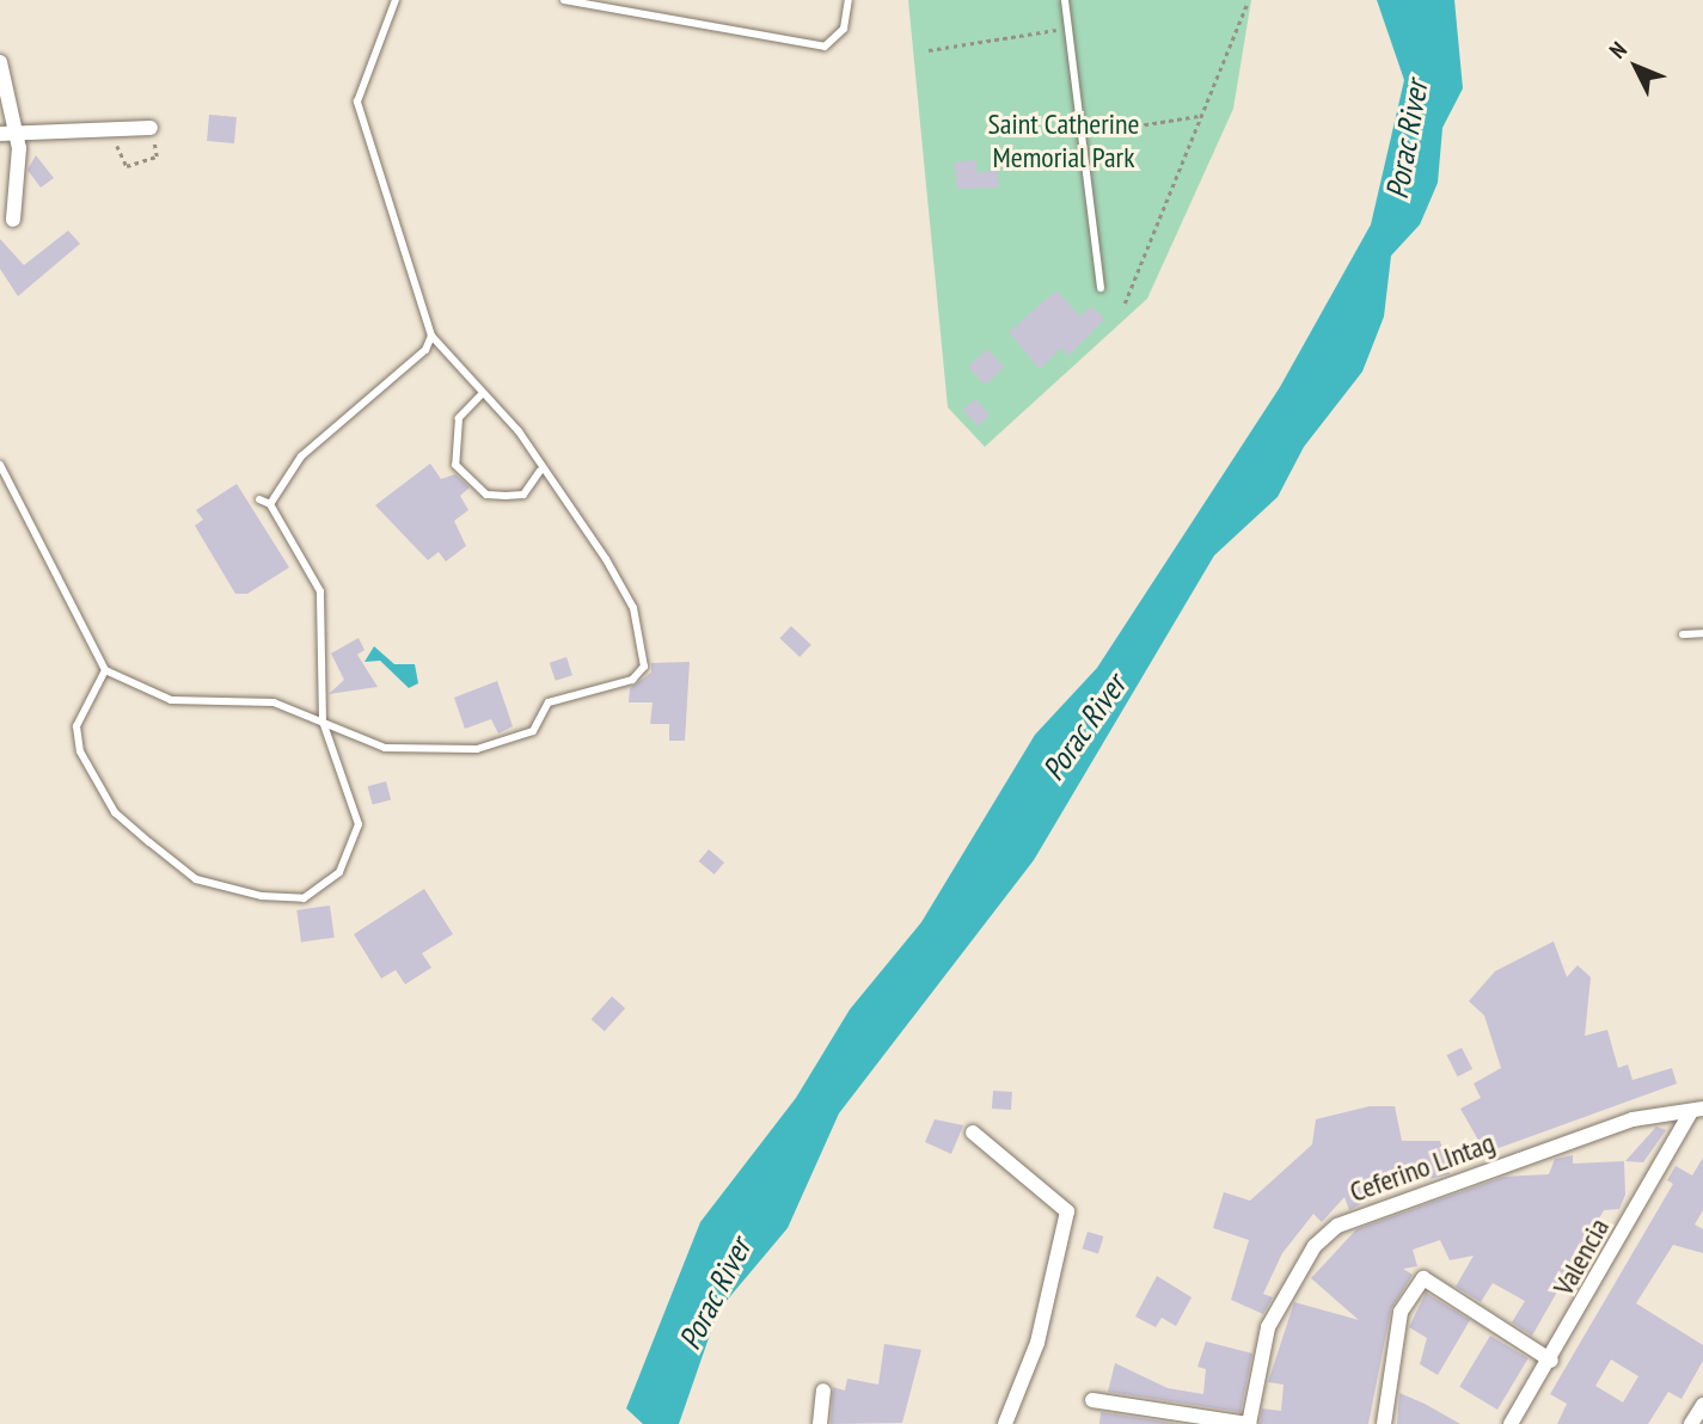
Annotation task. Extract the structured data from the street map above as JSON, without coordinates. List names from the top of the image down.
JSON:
{
  "streets": {
    "street": ["Ceferino LIntag", "Valencia"]
  },
  "crossings": [
    ["Ceferino LIntag", "Valencia"]
  ],
  "water": ["Porac River"],
  "parks": ["Saint Catherine Memorial Park"],
  "north": "top left"
}
